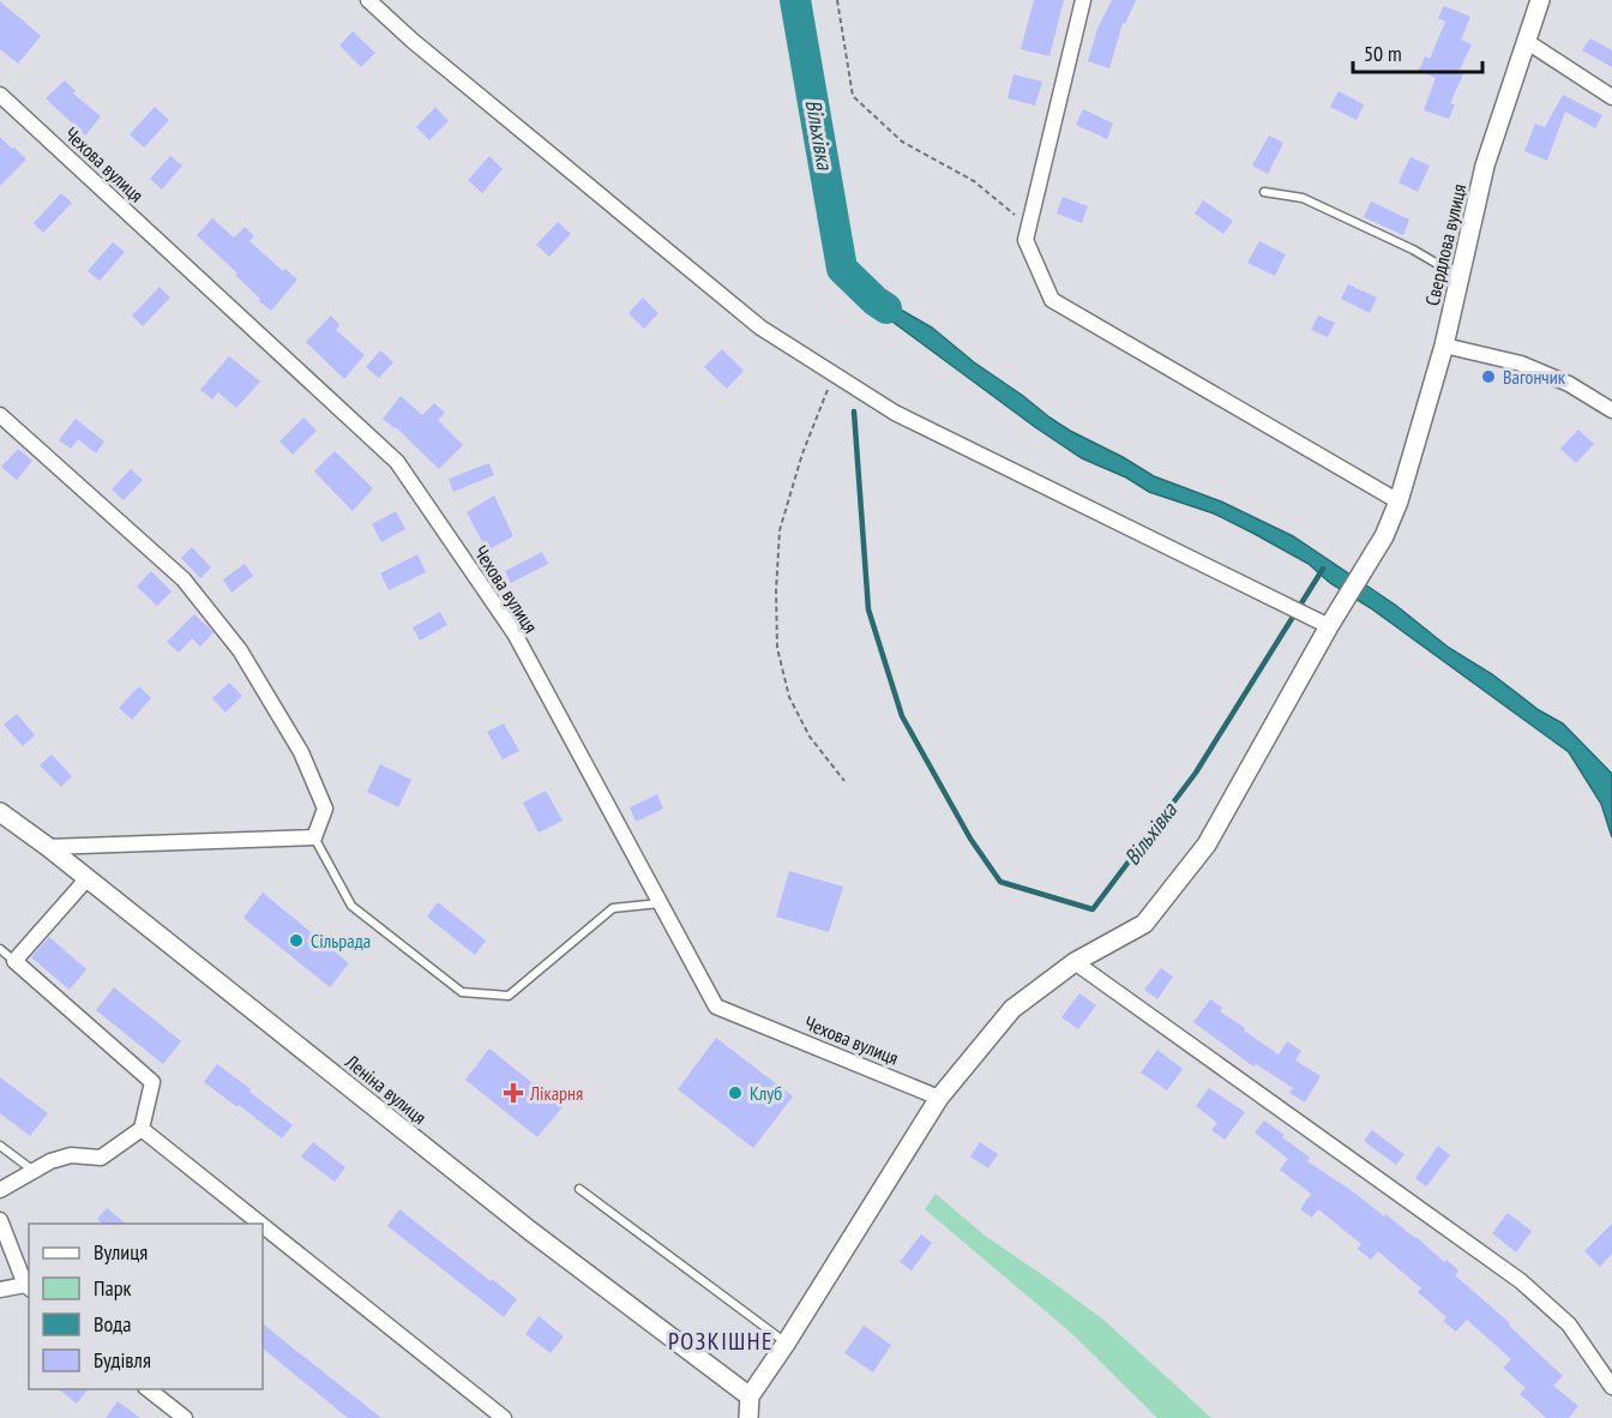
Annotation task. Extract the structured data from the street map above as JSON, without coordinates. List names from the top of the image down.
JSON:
{
  "streets": {
    "street": ["Чехова вулиця", "Свердлова вулиця", "Леніна вулиця"]
  },
  "crossings": [
    ["Чехова вулиця", "Свердлова вулиця"],
    ["Свердлова вулиця", "Леніна вулиця"]
  ],
  "districts": ["РОЗКІШНЕ"],
  "water": ["Вільхівка"],
  "places": {
    "other": ["Вагончик", "Сільрада", "Клуб"],
    "health": ["Лікарня"]
  },
  "legend": [
    "Вулиця",
    "Парк",
    "Вода",
    "Будівля"
  ],
  "scale_bar": "50 m"
}
